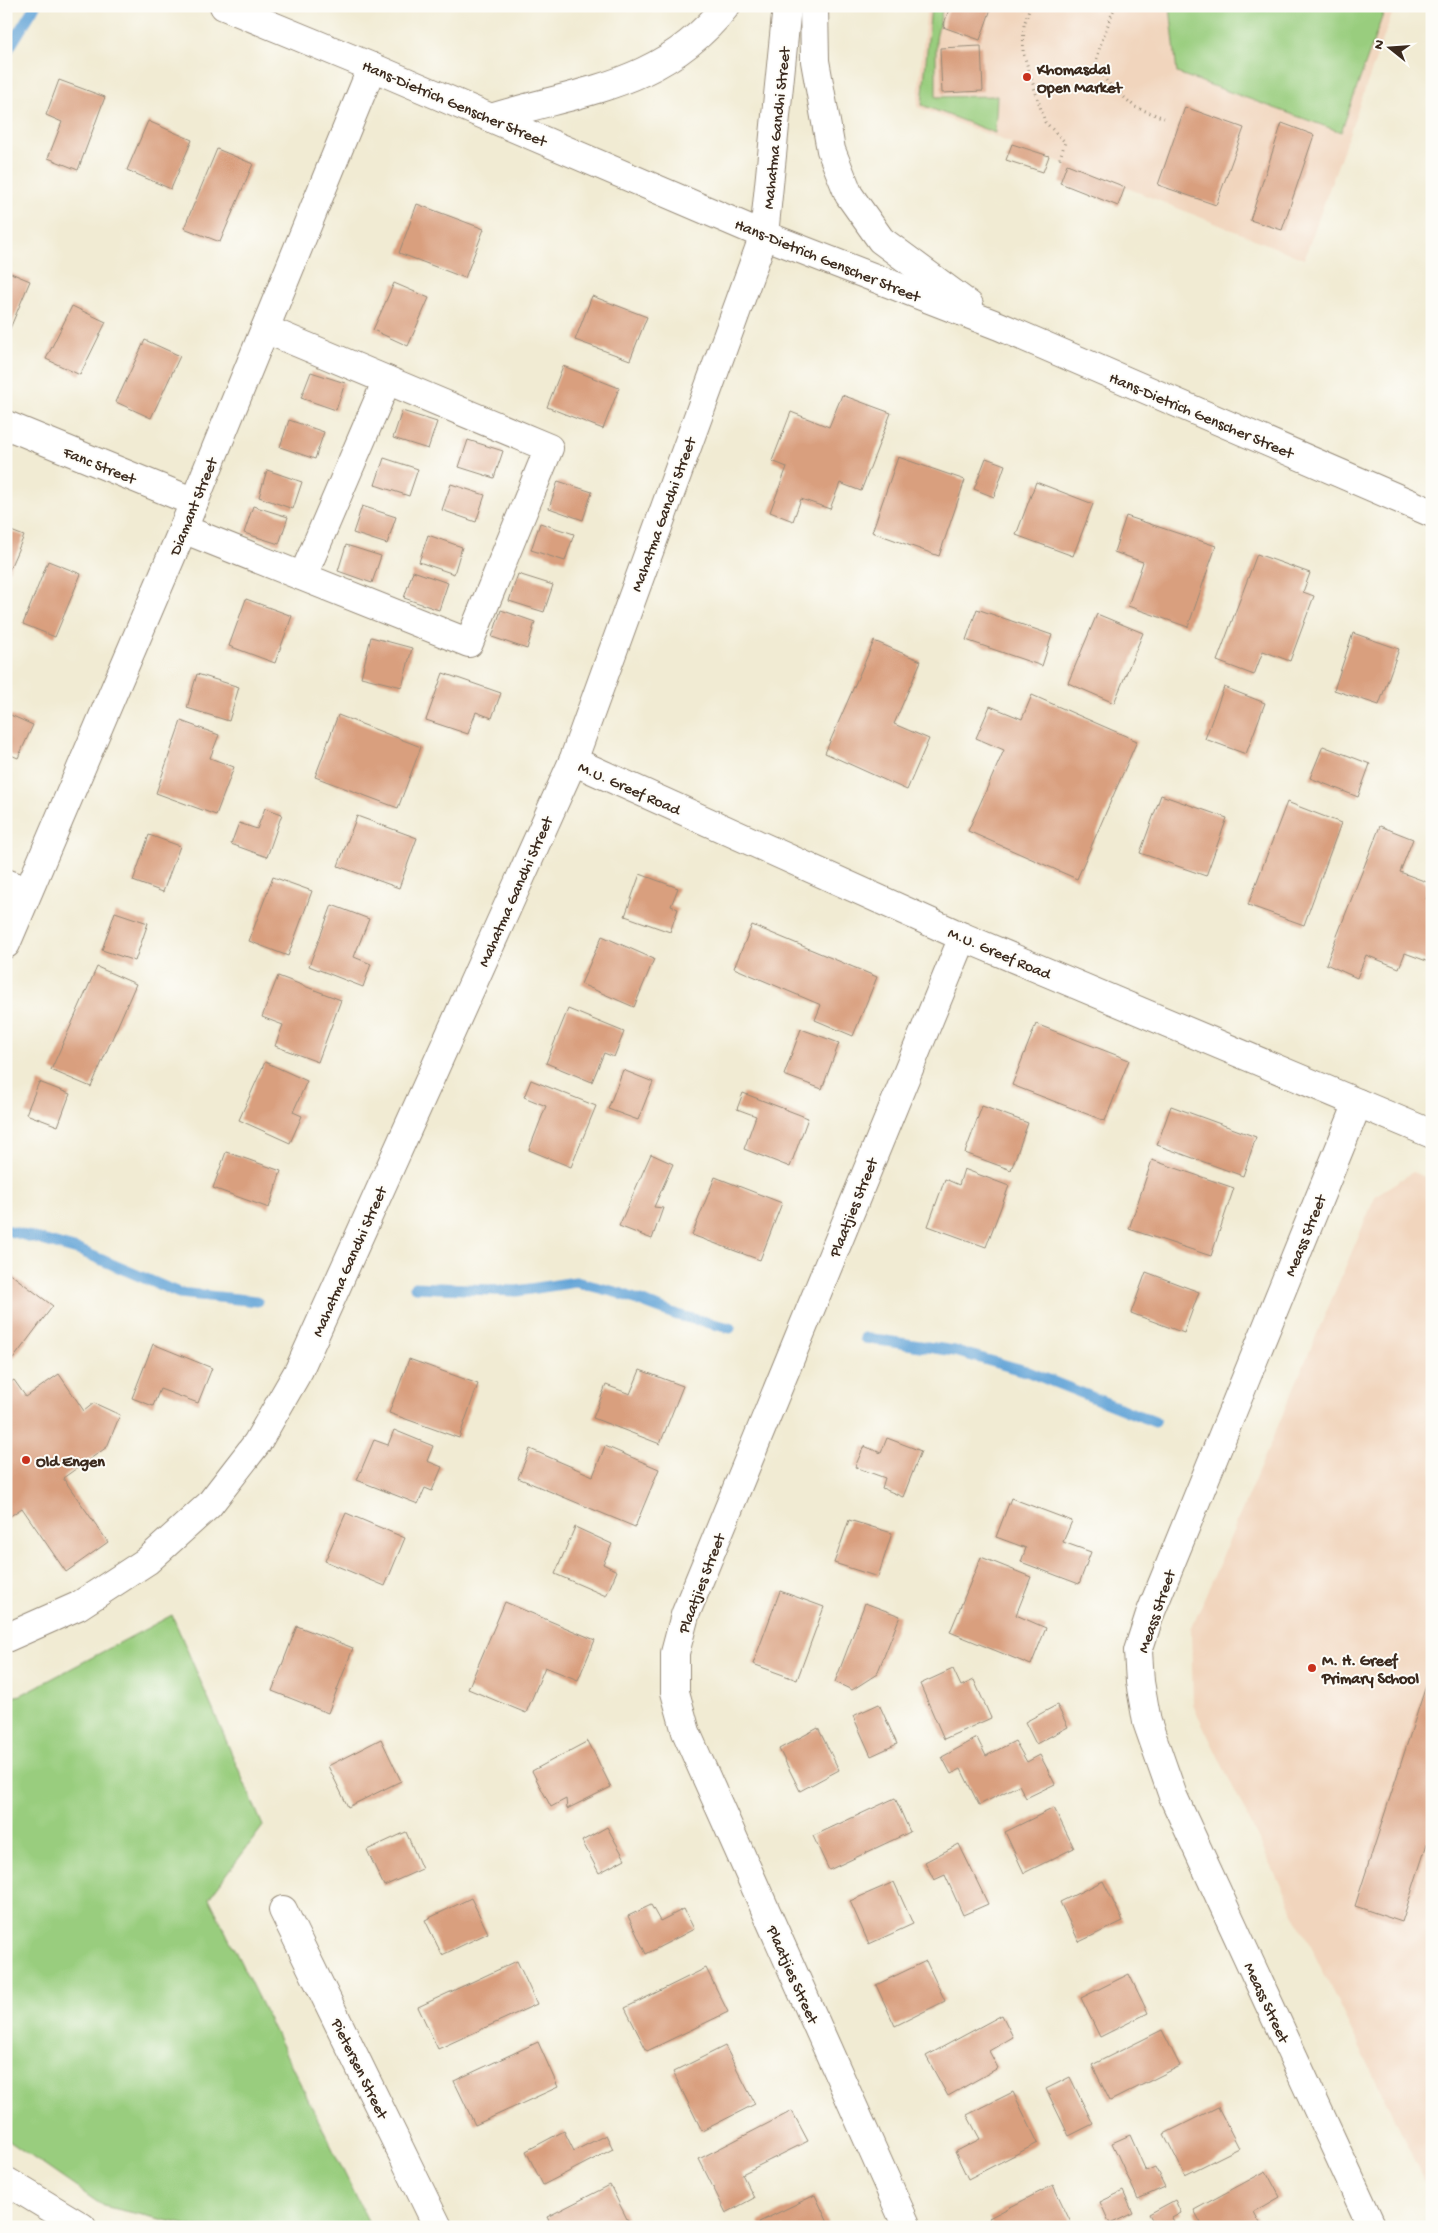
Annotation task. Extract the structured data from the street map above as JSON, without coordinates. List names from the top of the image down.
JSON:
{
  "streets": {
    "street": [
      "Hans-Dietrich Genscher Street",
      "Mahatma Gandhi Street",
      "Fanc Street",
      "Diamant Street",
      "M.U. Greef Road",
      "Plaatjies Street",
      "Meass Street",
      "Pietersen Street"
    ]
  },
  "crossings": [
    ["Hans-Dietrich Genscher Street", "Mahatma Gandhi Street"],
    ["Hans-Dietrich Genscher Street", "Diamant Street"],
    ["Mahatma Gandhi Street", "M.U. Greef Road"],
    ["Fanc Street", "Diamant Street"],
    ["M.U. Greef Road", "Plaatjies Street"],
    ["M.U. Greef Road", "Meass Street"]
  ],
  "places": ["Khomasdal Open Market", "Old Engen", "M. H. Greef Primary School"],
  "north": "left"
}
